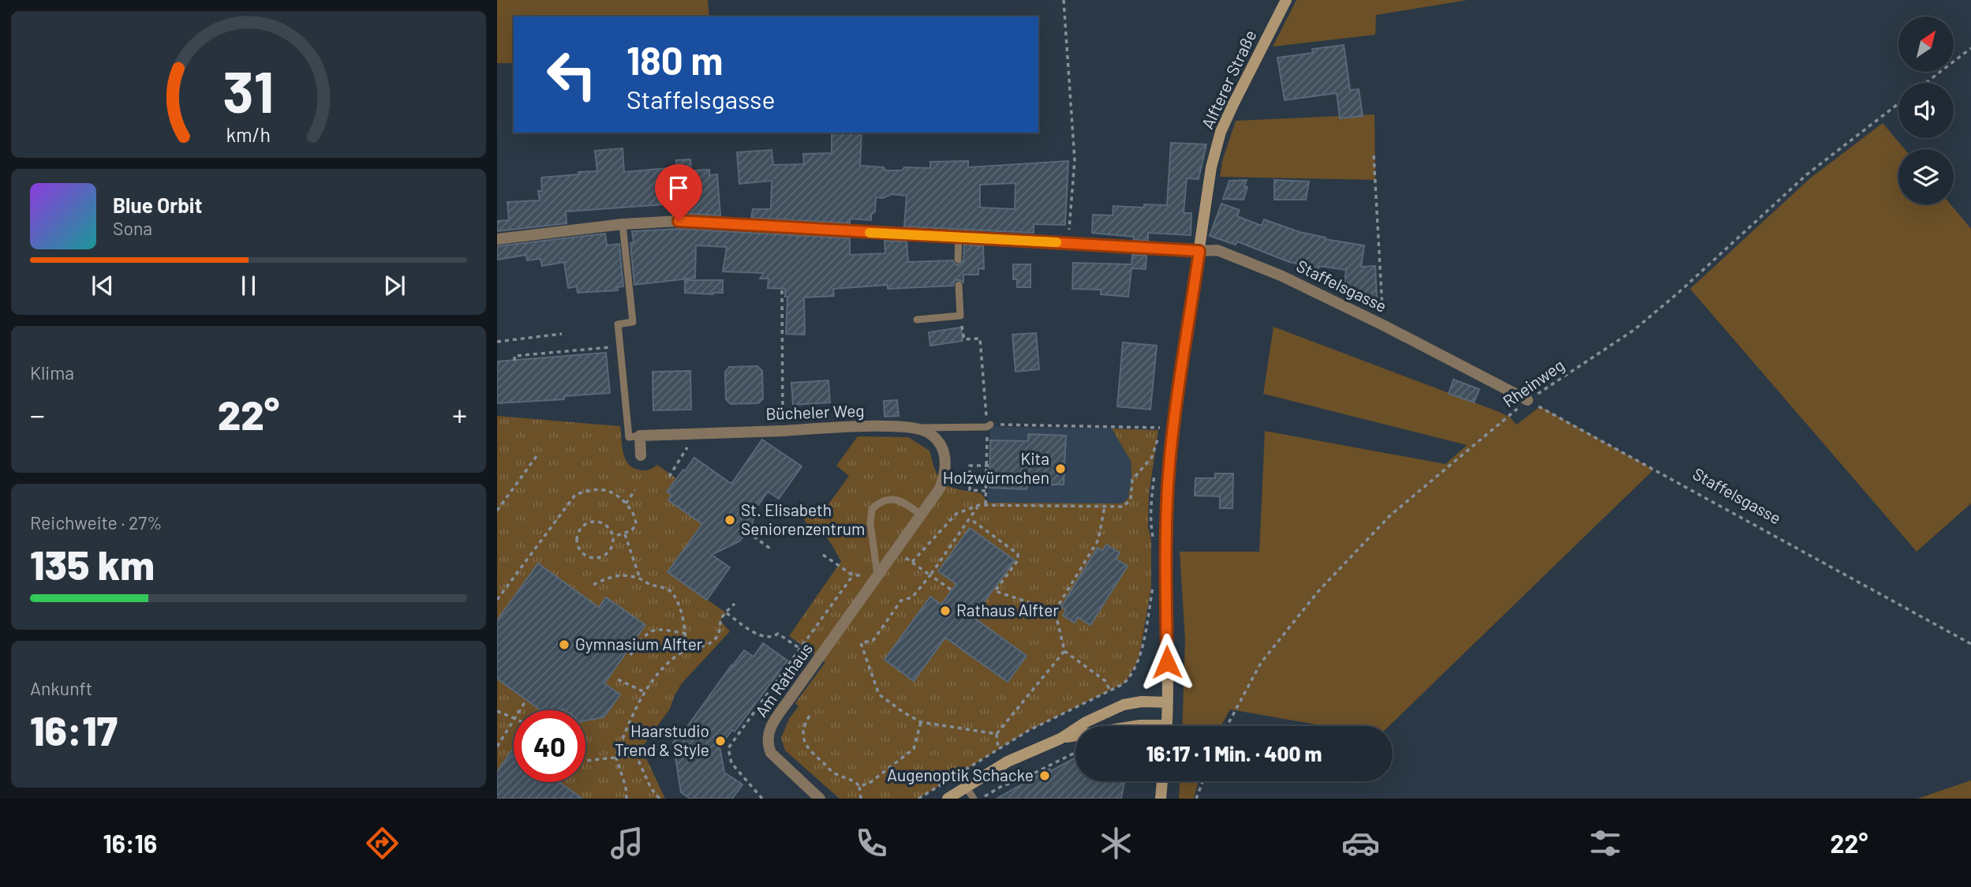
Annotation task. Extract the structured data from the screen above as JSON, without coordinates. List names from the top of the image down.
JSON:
{
  "streets": {
    "street": [
      "Alfterer Straße",
      "Staffelsgasse",
      "Bücheler Weg",
      "Am Rathaus"
    ],
    "path": ["Rheinweg"]
  },
  "crossings": [
    ["Alfterer Straße", "Staffelsgasse"],
    ["Staffelsgasse", "Rheinweg"],
    ["Bücheler Weg", "Am Rathaus"]
  ],
  "places": [
    "Kita Holzwürmchen",
    "St. Elisabeth Seniorenzentrum",
    "Rathaus Alfter",
    "Gymnasium Alfter",
    "Haarstudio Trend & Style",
    "Augenoptik Schacke"
  ],
  "north": "top right",
  "page": {
    "turn": ["180 m", "Staffelsgasse"],
    "song": ["Blue Orbit", "Sona"],
    "tile": [
      "Klima",
      ["Reichweite · 27%", "135 km"],
      ["Ankunft", "16:17"]
    ],
    "heat": ["−", "22°", "+"],
    "limit": "40",
    "trip": "16:17 · 1 Min. · 400 m",
    "tabs": ["16:16", "22°"],
    "gauge": ["31", "km/h"]
  }
}
